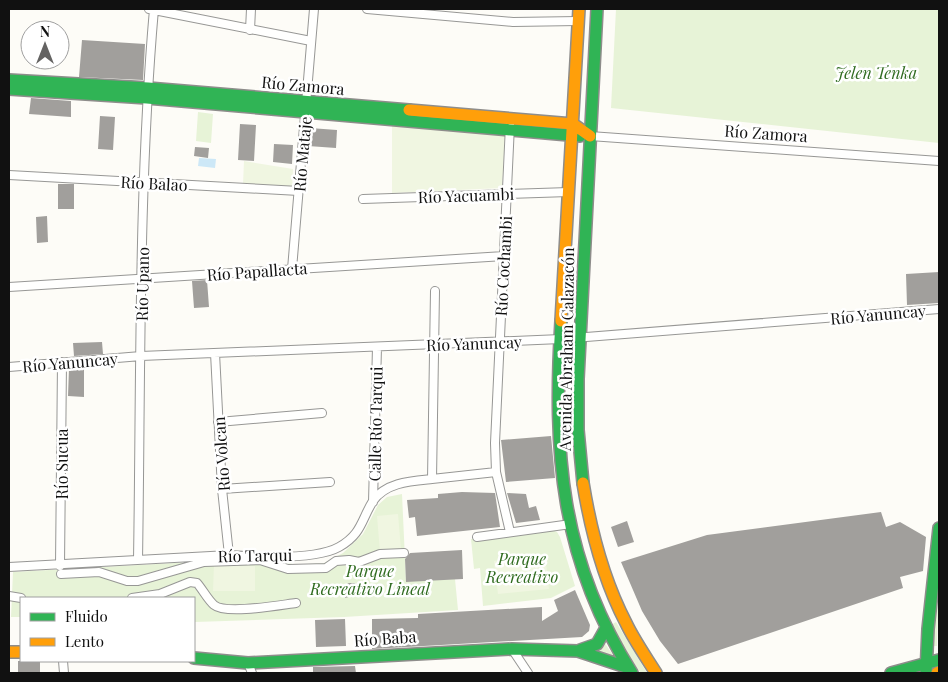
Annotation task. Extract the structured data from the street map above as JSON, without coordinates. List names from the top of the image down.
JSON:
{
  "streets": {
    "street": [
      "Río Zamora",
      "Río Mataje",
      "Río Balao",
      "Río Yacuambi",
      "Río Cochambi",
      "Río Papallacta",
      "Río Upano",
      "Río Yanuncay",
      "Avenida Abraham Calazacón",
      "Calle Río Tarqui",
      "Río Volcan",
      "Río Sucua",
      "Río Tarqui",
      "Río Baba"
    ]
  },
  "crossings": [
    ["Río Zamora", "Río Mataje"],
    ["Río Zamora", "Río Cochambi"],
    ["Río Zamora", "Río Upano"],
    ["Río Zamora", "Avenida Abraham Calazacón"],
    ["Río Mataje", "Río Balao"],
    ["Río Mataje", "Río Papallacta"],
    ["Río Balao", "Río Upano"],
    ["Río Yacuambi", "Río Cochambi"],
    ["Río Yacuambi", "Avenida Abraham Calazacón"],
    ["Río Cochambi", "Río Papallacta"],
    ["Río Cochambi", "Río Yanuncay"],
    ["Río Cochambi", "Río Tarqui"],
    ["Río Papallacta", "Río Upano"],
    ["Río Upano", "Río Yanuncay"],
    ["Río Upano", "Río Tarqui"],
    ["Río Yanuncay", "Avenida Abraham Calazacón"],
    ["Río Yanuncay", "Calle Río Tarqui"],
    ["Río Yanuncay", "Río Volcan"],
    ["Río Yanuncay", "Río Sucua"],
    ["Avenida Abraham Calazacón", "Río Baba"],
    ["Calle Río Tarqui", "Río Tarqui"],
    ["Río Volcan", "Río Tarqui"],
    ["Río Sucua", "Río Tarqui"]
  ],
  "parks": ["Jelen Tenka", "Parque Recreativo", "Parque Recreativo Lineal"],
  "legend": ["Fluido", "Lento"],
  "north": "top"
}
